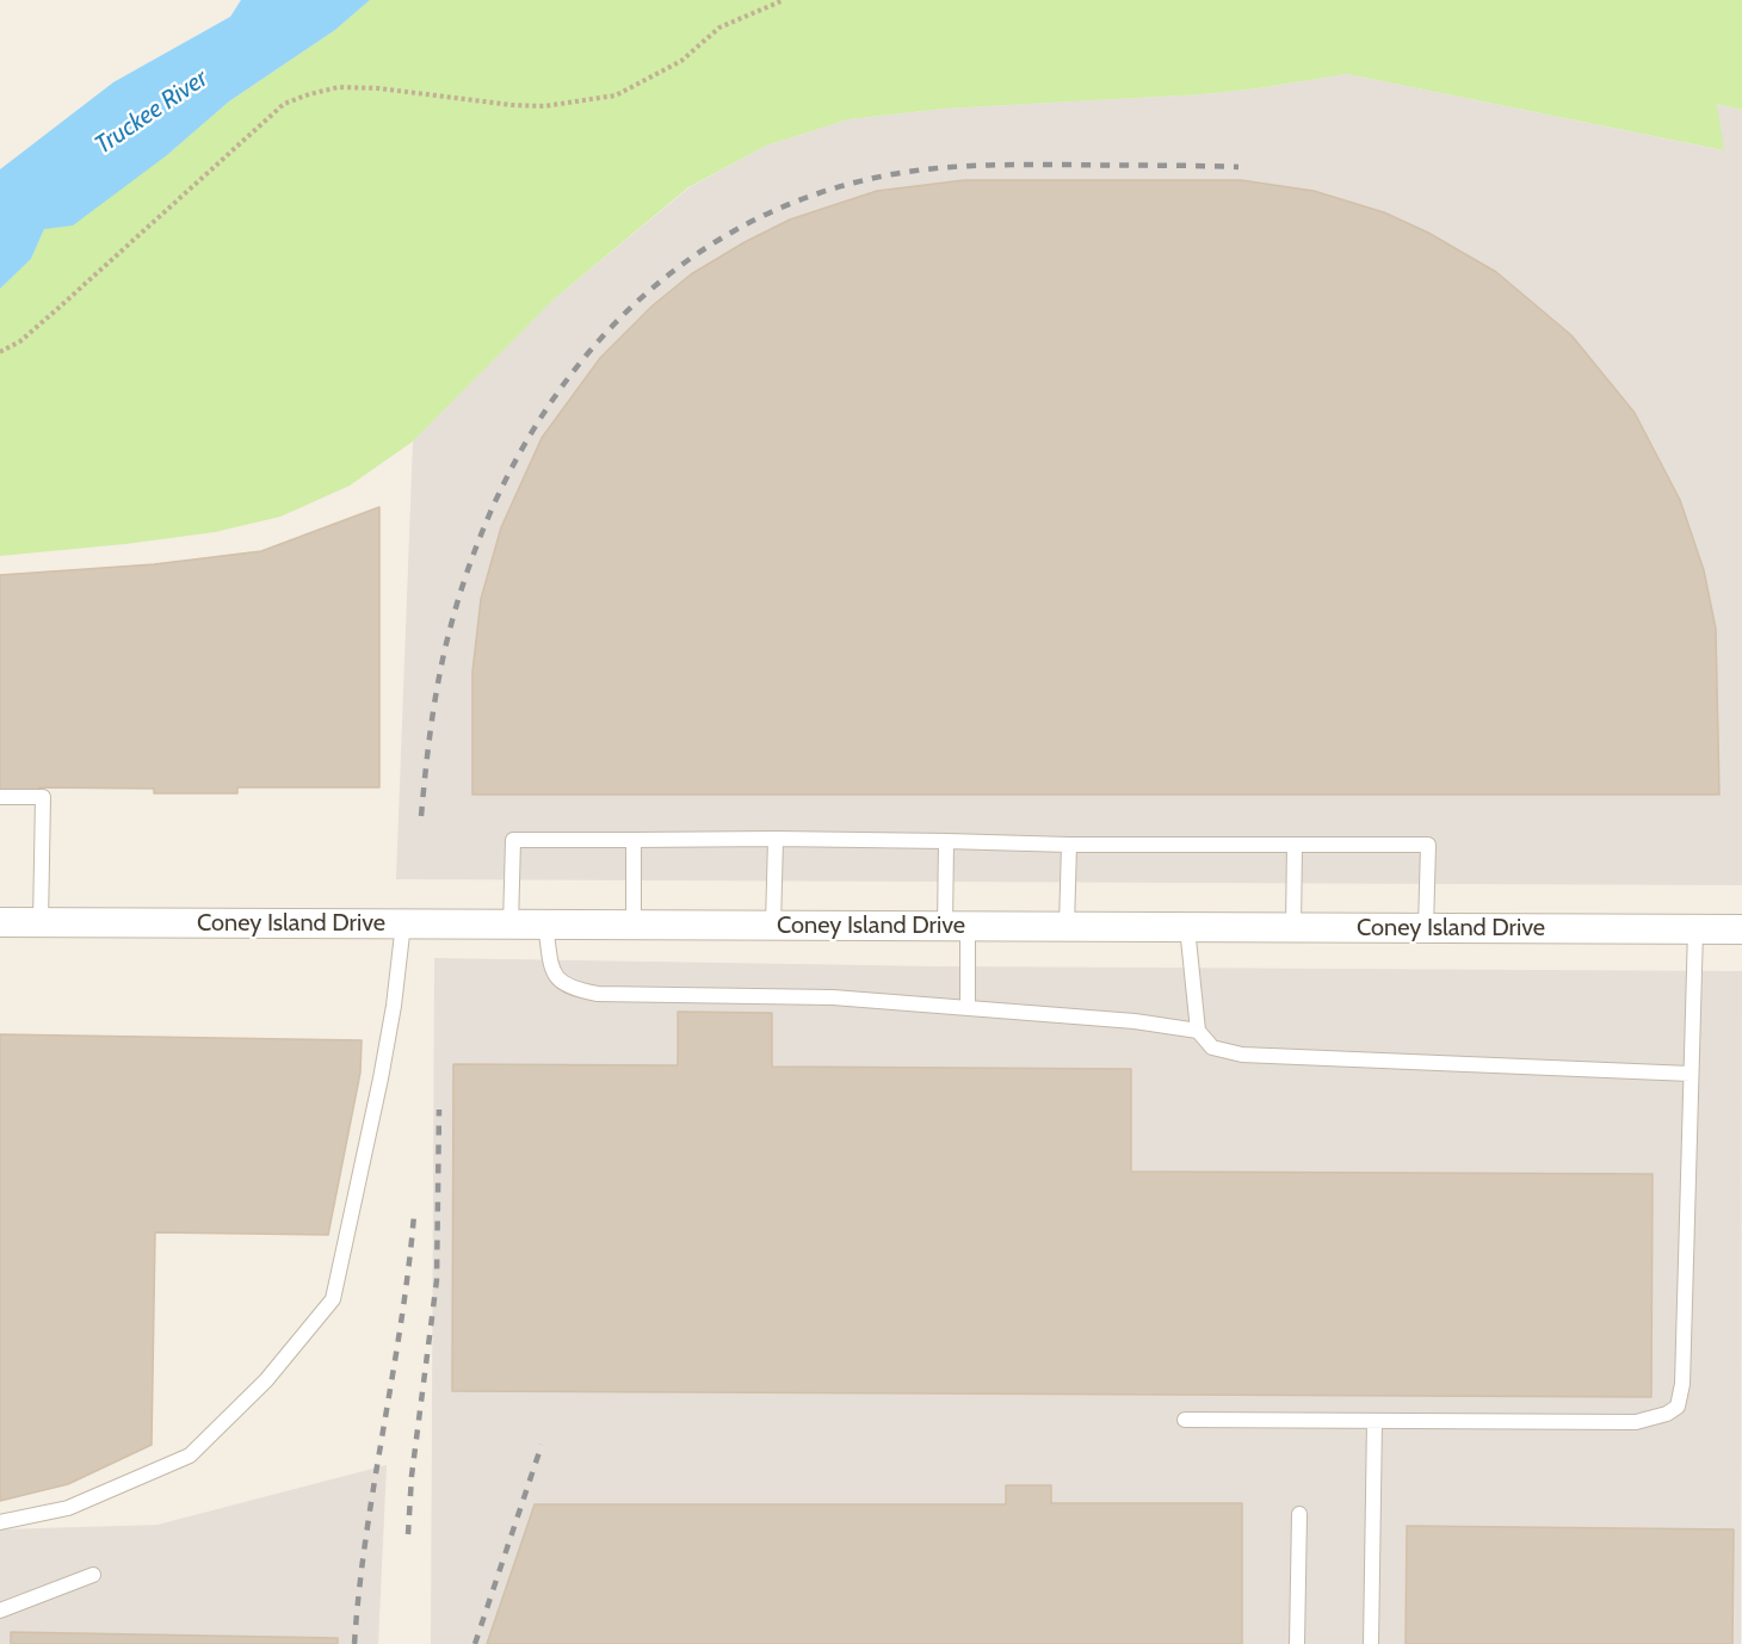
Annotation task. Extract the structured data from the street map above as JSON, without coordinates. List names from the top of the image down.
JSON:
{
  "streets": {
    "street": ["Coney Island Drive"]
  },
  "water": ["Truckee River"]
}
